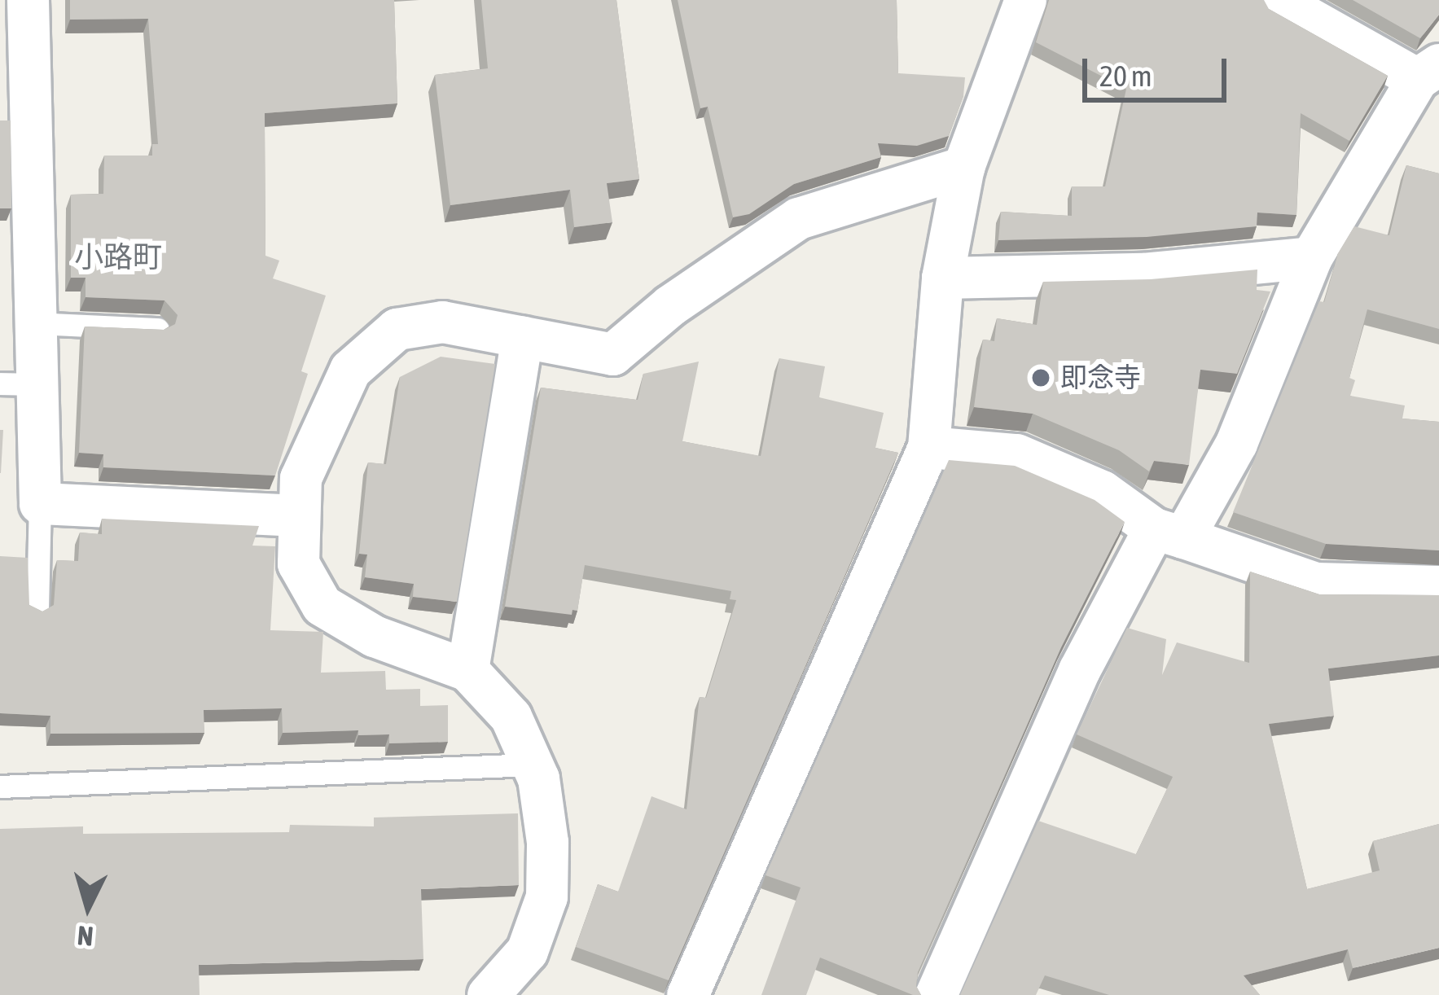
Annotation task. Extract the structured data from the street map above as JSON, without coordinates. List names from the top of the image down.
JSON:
{
  "districts": ["小路町"],
  "places": ["即念寺"],
  "scale_bar": "20 m",
  "north": "bottom"
}
